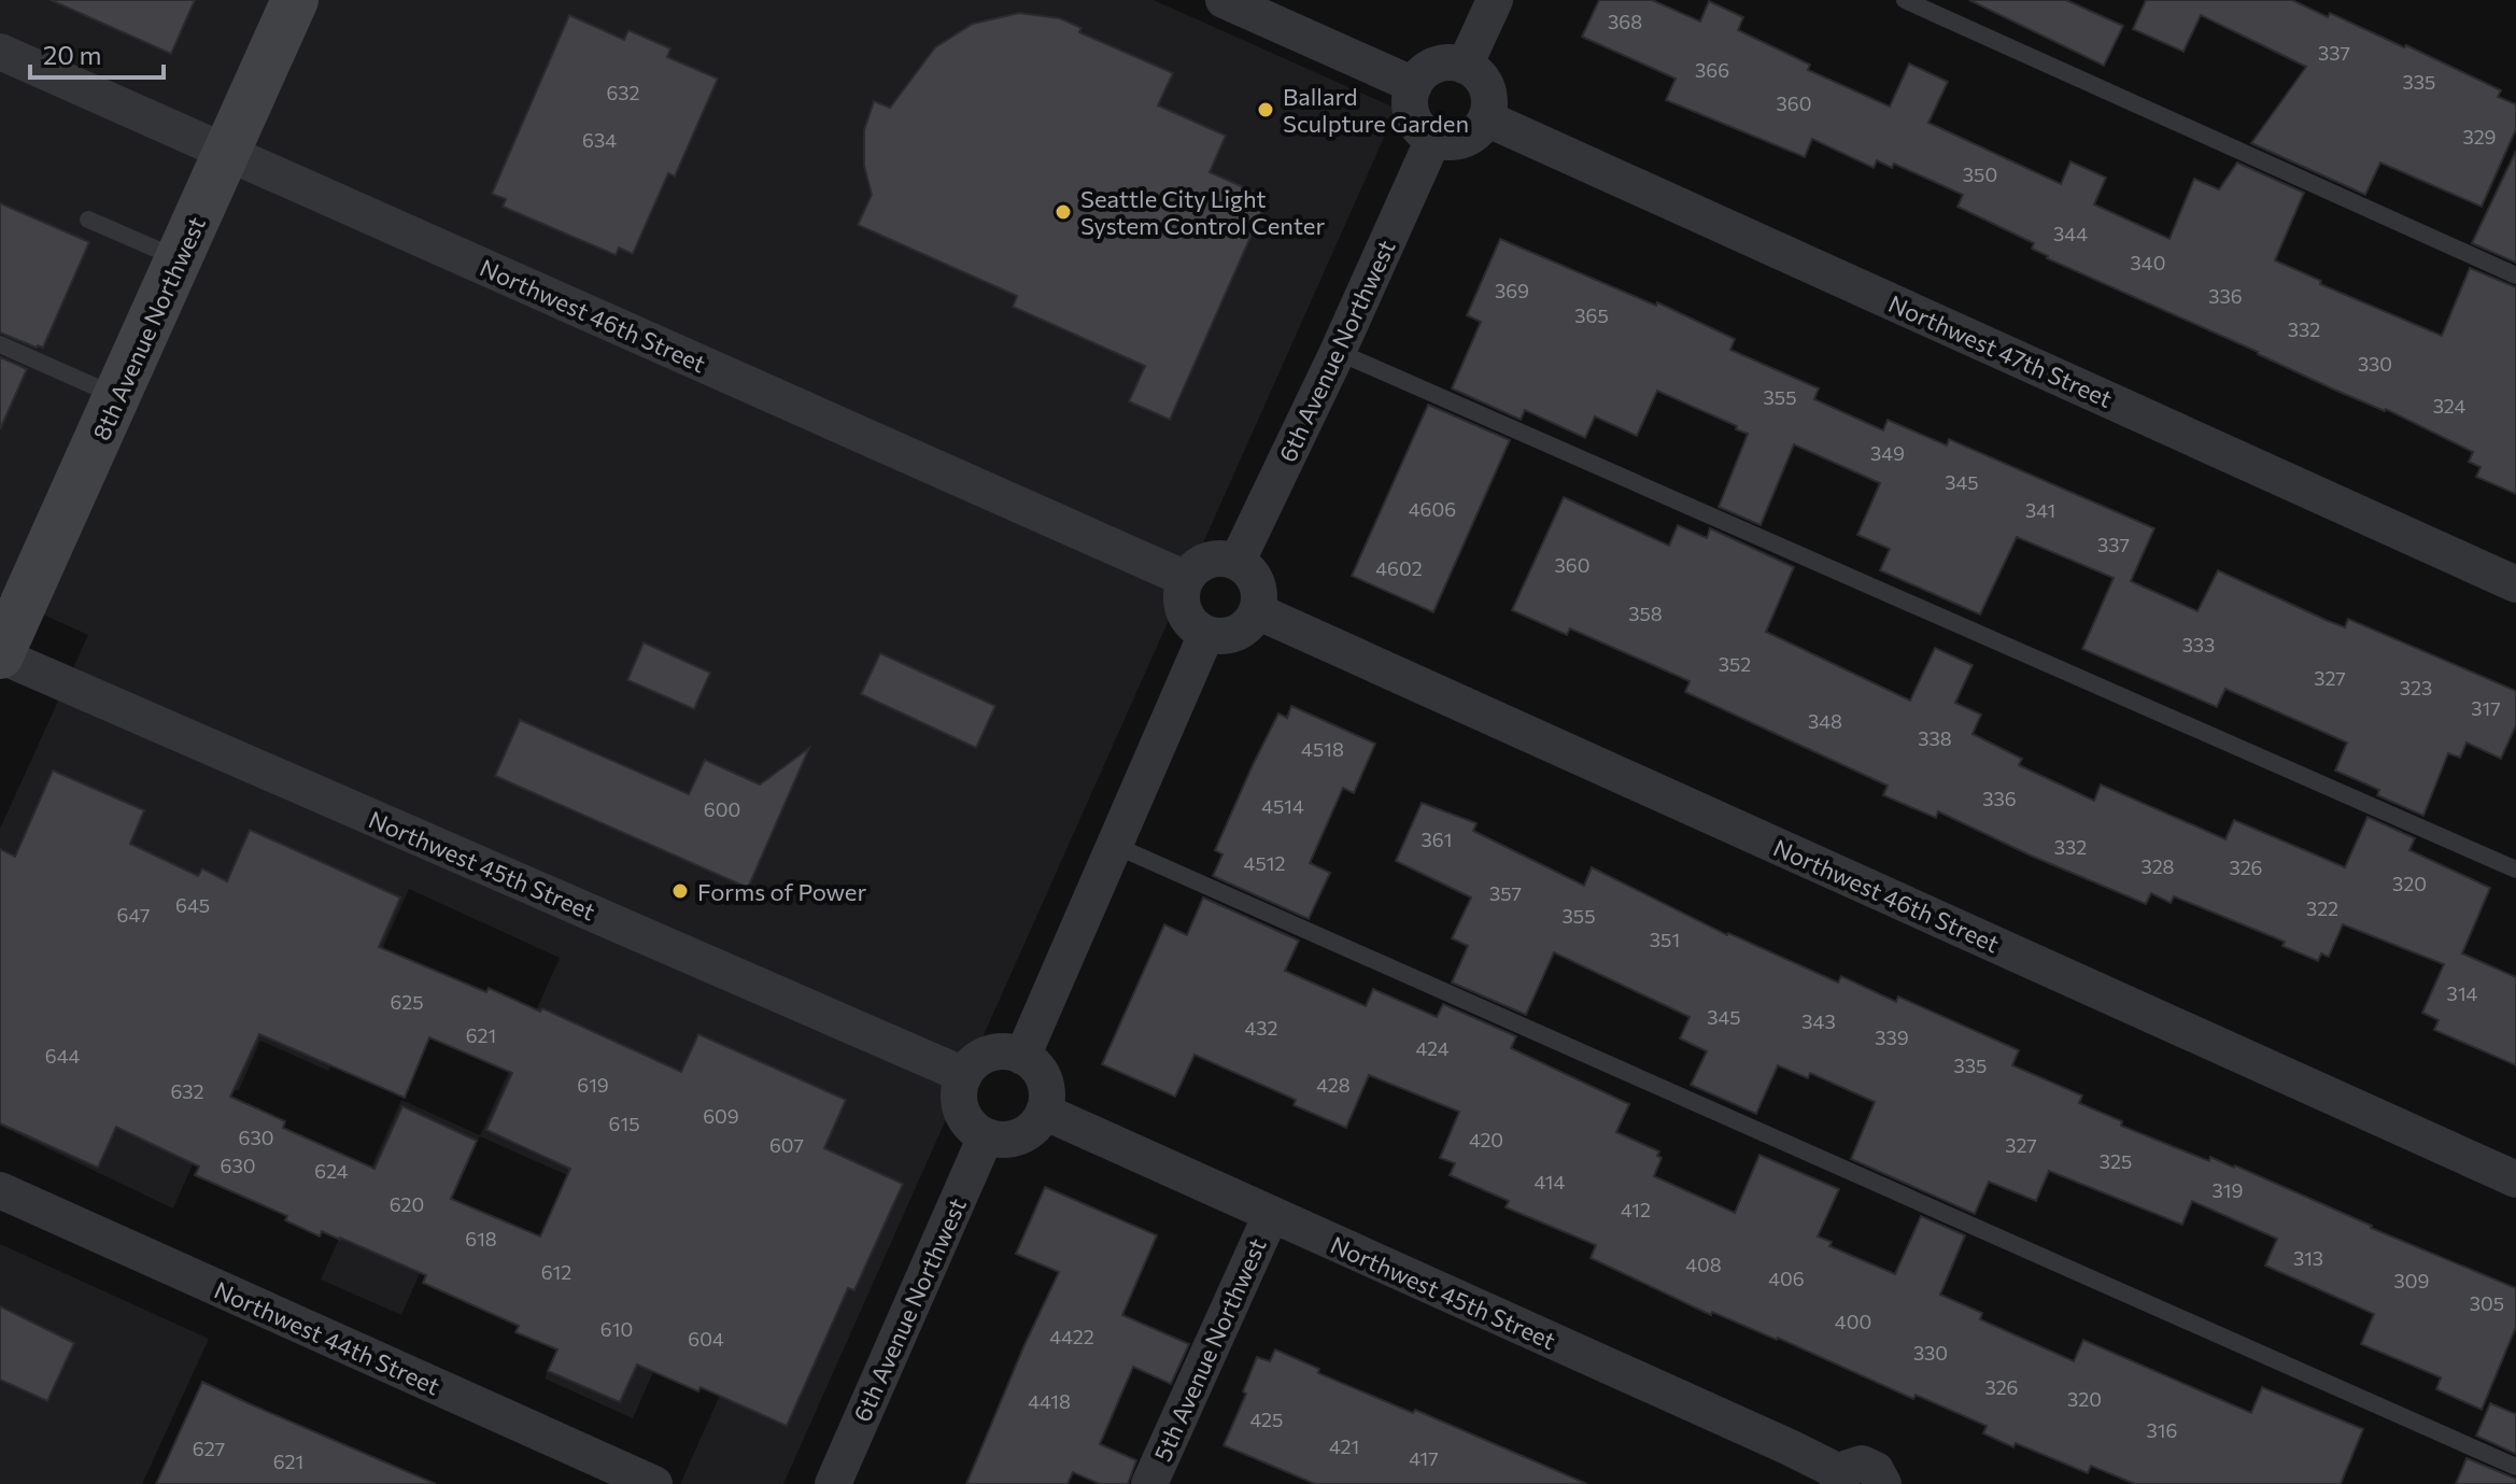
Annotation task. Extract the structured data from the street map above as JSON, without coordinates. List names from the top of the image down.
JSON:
{
  "streets": {
    "main road": ["8th Avenue Northwest"],
    "street": [
      "Northwest 46th Street",
      "6th Avenue Northwest",
      "Northwest 47th Street",
      "Northwest 45th Street",
      "Northwest 44th Street",
      "5th Avenue Northwest"
    ]
  },
  "crossings": [
    ["Northwest 46th Street", "8th Avenue Northwest"],
    ["Northwest 46th Street", "6th Avenue Northwest"],
    ["8th Avenue Northwest", "Northwest 45th Street"],
    ["6th Avenue Northwest", "Northwest 47th Street"],
    ["6th Avenue Northwest", "Northwest 45th Street"],
    ["Northwest 45th Street", "5th Avenue Northwest"]
  ],
  "places": ["Ballard Sculpture Garden", "Seattle City Light System Control Center", "Forms of Power"],
  "house_numbers": [
    "368",
    "337",
    "366",
    "335",
    "632",
    "360",
    "329",
    "634",
    "350",
    "344",
    "340",
    "369",
    "336",
    "365",
    "332",
    "330",
    "355",
    "324",
    "349",
    "345",
    "4606",
    "341",
    "337",
    "360",
    "4602",
    "358",
    "333",
    "352",
    "327",
    "323",
    "317",
    "348",
    "338",
    "4518",
    "336",
    "4514",
    "600",
    "361",
    "332",
    "4512",
    "328",
    "326",
    "320",
    "357",
    "645",
    "322",
    "647",
    "355",
    "351",
    "314",
    "625",
    "345",
    "343",
    "432",
    "621",
    "339",
    "424",
    "644",
    "335",
    "619",
    "428",
    "632",
    "609",
    "615",
    "630",
    "420",
    "607",
    "327",
    "325",
    "630",
    "624",
    "414",
    "319",
    "620",
    "412",
    "618",
    "313",
    "408",
    "612",
    "406",
    "309",
    "305",
    "400",
    "610",
    "4422",
    "604",
    "330",
    "326",
    "320",
    "4418",
    "425",
    "316",
    "421",
    "627",
    "417",
    "621"
  ],
  "scale_bar": "20 m"
}
